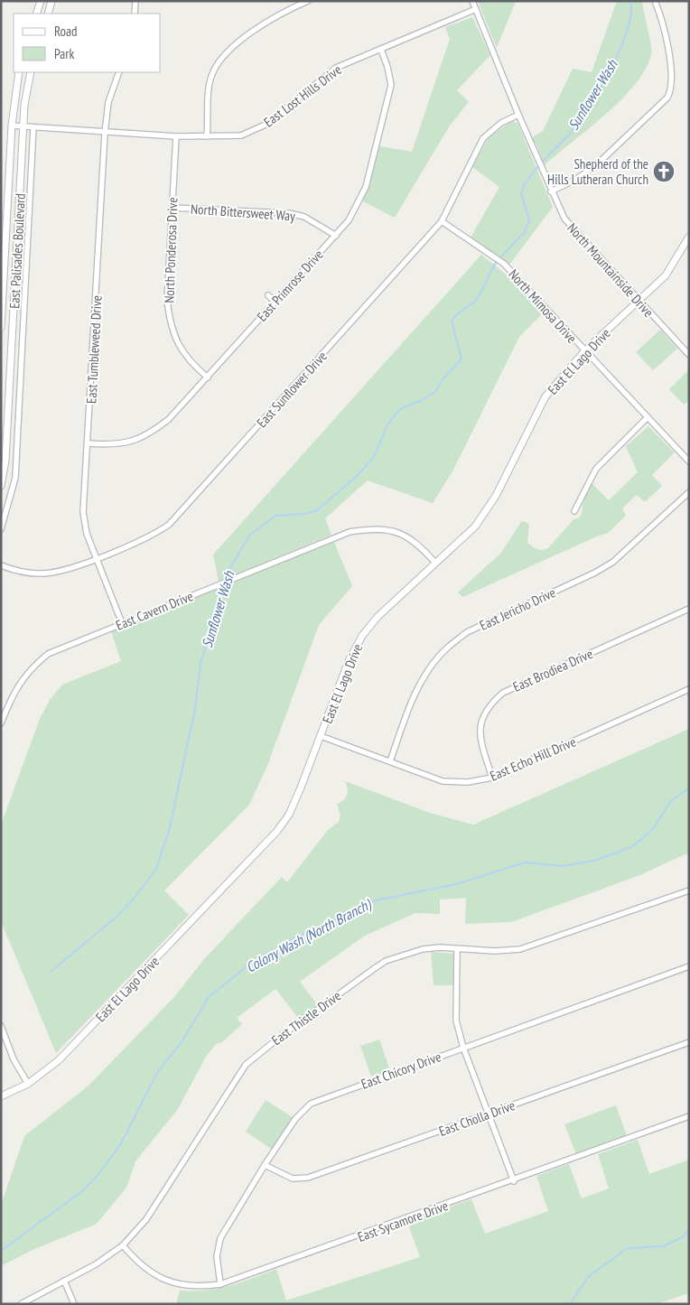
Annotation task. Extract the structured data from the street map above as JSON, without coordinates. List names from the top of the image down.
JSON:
{
  "streets": {
    "street": [
      "East Lost Hills Drive",
      "North Bittersweet Way",
      "North Ponderosa Drive",
      "East Palisades Boulevard",
      "North Mountainside Drive",
      "East Primrose Drive",
      "North Mimosa Drive",
      "East Tumbleweed Drive",
      "East El Lago Drive",
      "East Sunflower Drive",
      "East Jericho Drive",
      "East Cavern Drive",
      "East Brodiea Drive",
      "East Echo Hill Drive",
      "East Thistle Drive",
      "East Chicory Drive",
      "East Cholla Drive",
      "East Sycamore Drive"
    ]
  },
  "crossings": [
    ["East Lost Hills Drive", "North Ponderosa Drive"],
    ["East Lost Hills Drive", "East Palisades Boulevard"],
    ["East Lost Hills Drive", "North Mountainside Drive"],
    ["East Lost Hills Drive", "East Primrose Drive"],
    ["East Lost Hills Drive", "East Tumbleweed Drive"],
    ["North Bittersweet Way", "North Ponderosa Drive"],
    ["North Bittersweet Way", "East Primrose Drive"],
    ["North Ponderosa Drive", "East Primrose Drive"],
    ["North Mountainside Drive", "East El Lago Drive"],
    ["North Mountainside Drive", "East Sunflower Drive"],
    ["East Primrose Drive", "East Tumbleweed Drive"],
    ["North Mimosa Drive", "East El Lago Drive"],
    ["North Mimosa Drive", "East Sunflower Drive"],
    ["East Tumbleweed Drive", "East Sunflower Drive"],
    ["East Tumbleweed Drive", "East Cavern Drive"],
    ["East El Lago Drive", "East Cavern Drive"],
    ["East El Lago Drive", "East Echo Hill Drive"],
    ["East Jericho Drive", "East Echo Hill Drive"],
    ["East Brodiea Drive", "East Echo Hill Drive"],
    ["East Thistle Drive", "East Sycamore Drive"],
    ["East Chicory Drive", "East Cholla Drive"],
    ["East Chicory Drive", "East Sycamore Drive"]
  ],
  "water": ["Sunflower Wash", "Colony Wash (North Branch)"],
  "places": {
    "church": ["Shepherd of the Hills Lutheran Church"]
  },
  "legend": ["Road", "Park"]
}
